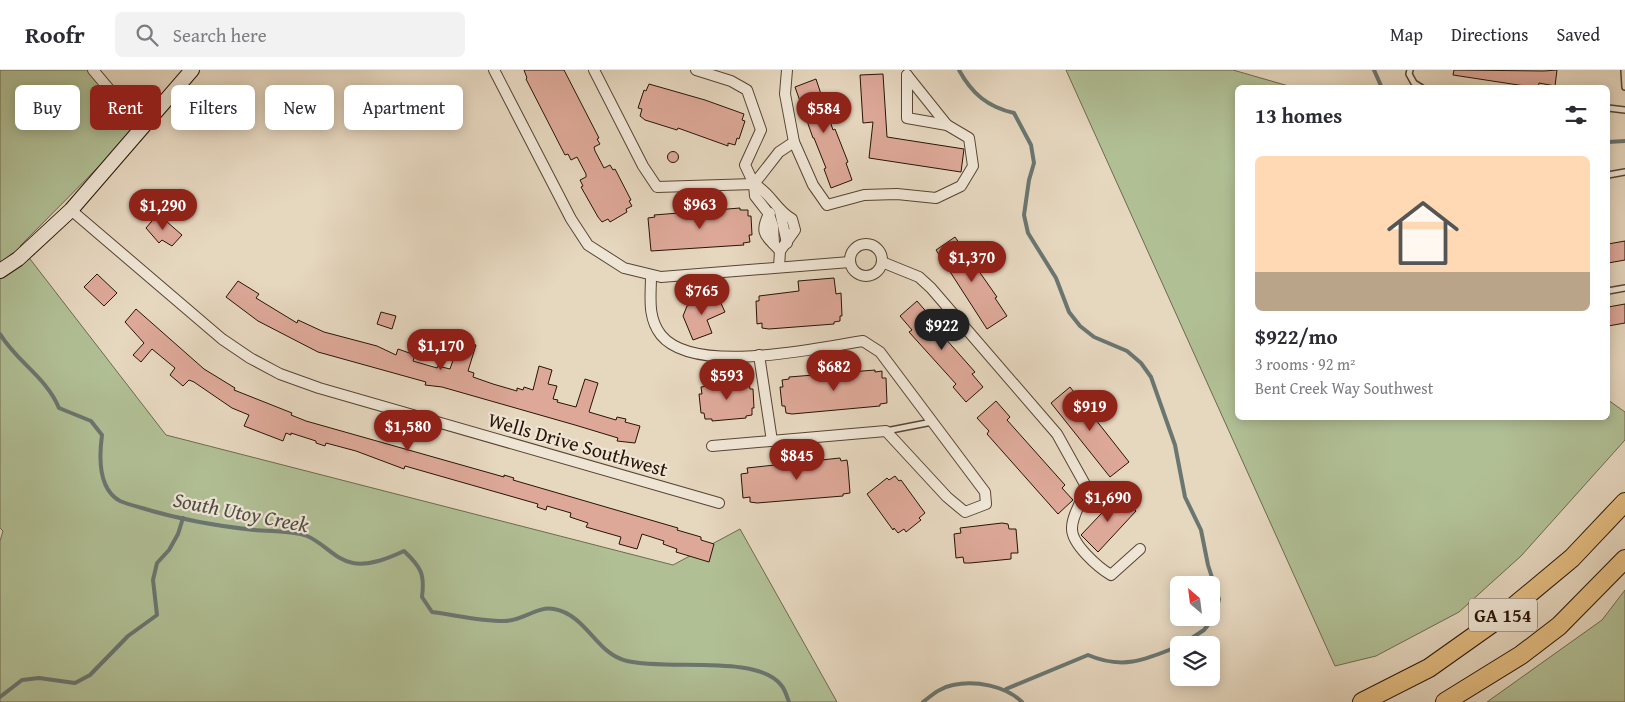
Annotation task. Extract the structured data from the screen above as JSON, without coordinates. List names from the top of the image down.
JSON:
{
  "streets": {
    "highway": ["GA 154"],
    "street": ["Wells Drive Southwest"]
  },
  "water": ["South Utoy Creek"],
  "north": "top left",
  "page": {
    "header": "Roofr",
    "search": "Search here",
    "nav": ["Map", "Directions", "Saved"],
    "chip": [
      "Buy",
      "Rent",
      "Filters",
      "New",
      "Apartment"
    ],
    "heading": "13 homes",
    "price": [
      "$584",
      "$963",
      "$1,290",
      "$1,370",
      "$765",
      "$922",
      "$1,170",
      "$682",
      "$593",
      "$919",
      "$1,580",
      "$845",
      "$1,690"
    ],
    "list": [
      {
        "name": "$922/mo",
        "note": "3 rooms · 92 m² · Bent Creek Way Southwest"
      }
    ]
  }
}
